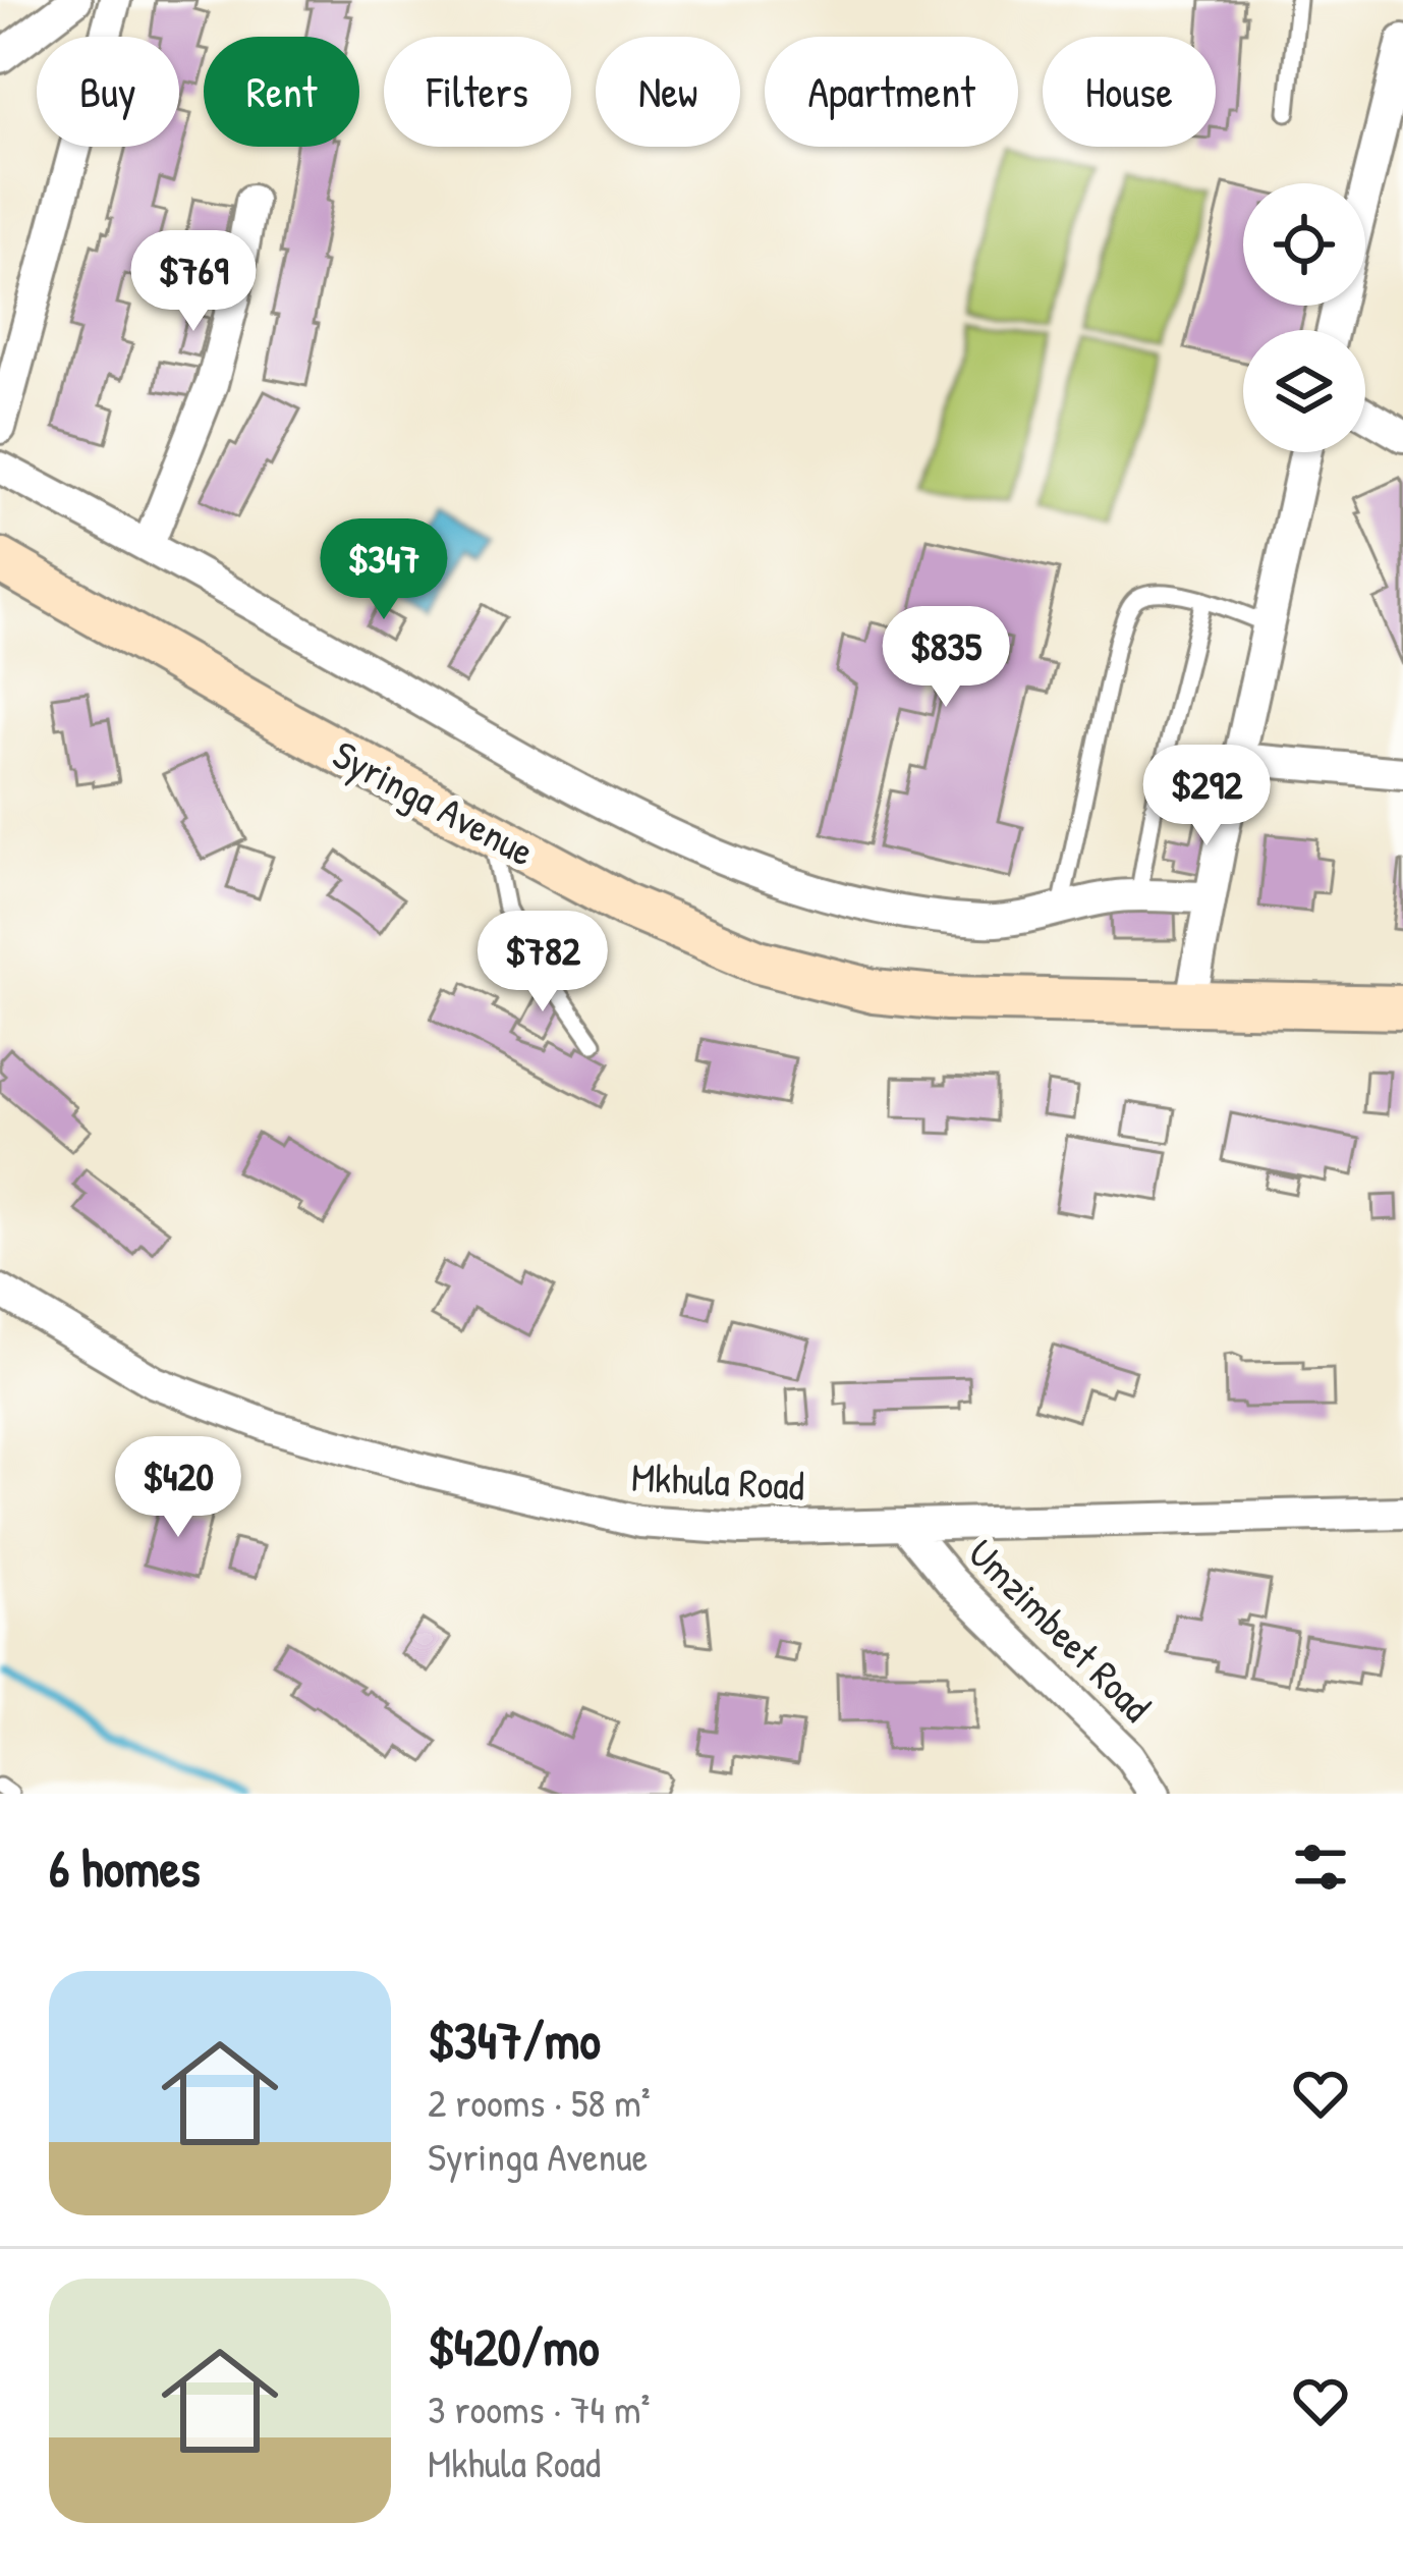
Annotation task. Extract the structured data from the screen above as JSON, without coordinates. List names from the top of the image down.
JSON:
{
  "streets": {
    "street": ["Syringa Avenue", "Mkhula Road", "Umzimbeet Road"]
  },
  "crossings": [
    ["Mkhula Road", "Umzimbeet Road"]
  ],
  "page": {
    "chip": [
      "Buy",
      "Rent",
      "Filters",
      "New",
      "Apartment",
      "House"
    ],
    "price": [
      "$769",
      "$347",
      "$835",
      "$292",
      "$782",
      "$420"
    ],
    "heading": "6 homes",
    "list": [
      {
        "name": "$347/mo",
        "note": "2 rooms · 58 m² · Syringa Avenue"
      },
      {
        "name": "$420/mo",
        "note": "3 rooms · 74 m² · Mkhula Road"
      }
    ]
  }
}
